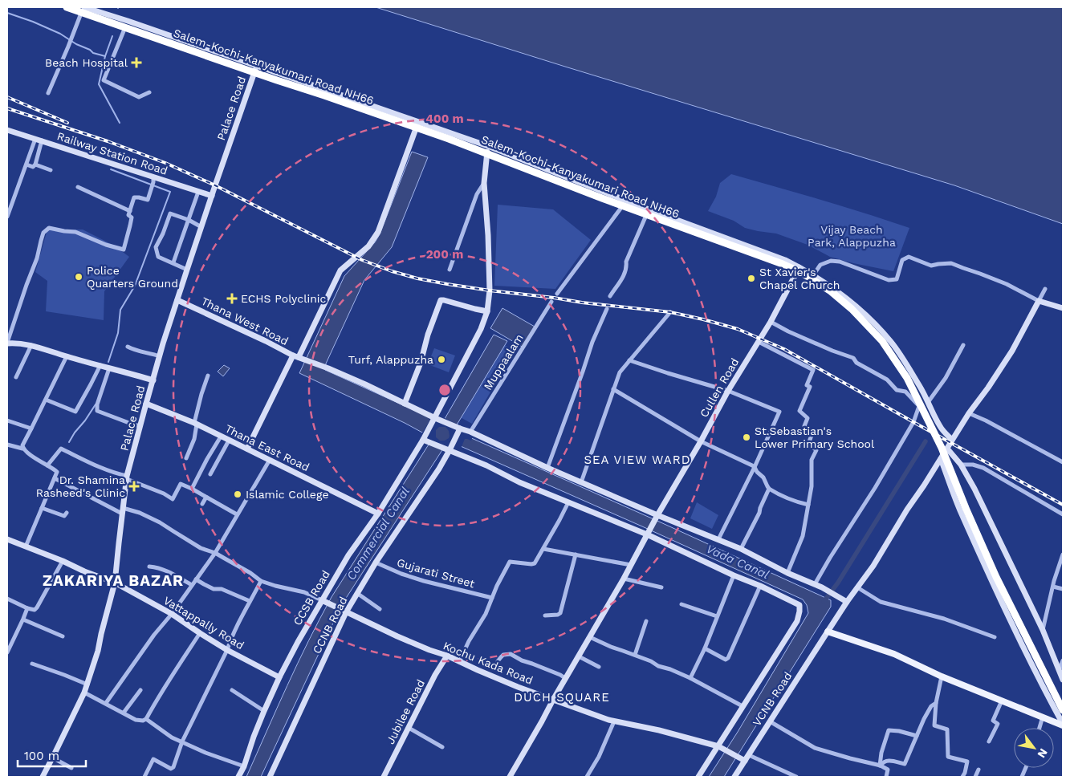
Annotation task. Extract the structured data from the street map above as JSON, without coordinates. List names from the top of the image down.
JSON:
{
  "streets": {
    "highway": ["Salem-Kochi-Kanyakumari Road NH66"],
    "main road": [
      "Palace Road",
      "Railway Station Road",
      "Thana West Road",
      "Cullen Road",
      "Thana East Road",
      "CCSB Road",
      "Vattappally Road",
      "CCNB Road",
      "Kochu Kada Road",
      "VCNB Road",
      "Jubilee Road"
    ],
    "street": ["Muppaalam", "Gujarati Street"]
  },
  "crossings": [
    ["Salem-Kochi-Kanyakumari Road NH66", "VCNB Road"],
    ["Palace Road", "Railway Station Road"],
    ["Palace Road", "Thana West Road"],
    ["Palace Road", "Thana East Road"],
    ["Palace Road", "Vattappally Road"],
    ["Thana East Road", "CCSB Road"],
    ["Gujarati Street", "CCNB Road"],
    ["CCSB Road", "Vattappally Road"],
    ["CCSB Road", "Kochu Kada Road"],
    ["CCNB Road", "Kochu Kada Road"],
    ["Kochu Kada Road", "VCNB Road"],
    ["Kochu Kada Road", "Jubilee Road"]
  ],
  "districts": ["SEA VIEW WARD", "ZAKARIYA BAZAR", "DUCH SQUARE"],
  "water": ["Commercial Canal", "Vada Canal"],
  "parks": ["Vijay Beach Park, Alappuzha"],
  "places": {
    "health": ["Beach Hospital", "ECHS Polyclinic", "Dr. Shamina Rasheed's Clinic"],
    "other": [
      "Police Quarters Ground",
      "St Xavier's Chapel Church",
      "Turf, Alappuzha",
      "St.Sebastian's Lower Primary School",
      "Islamic College"
    ]
  },
  "scale_bar": "100 m",
  "north": "bottom right",
  "rings": ["400 m", "200 m"]
}
